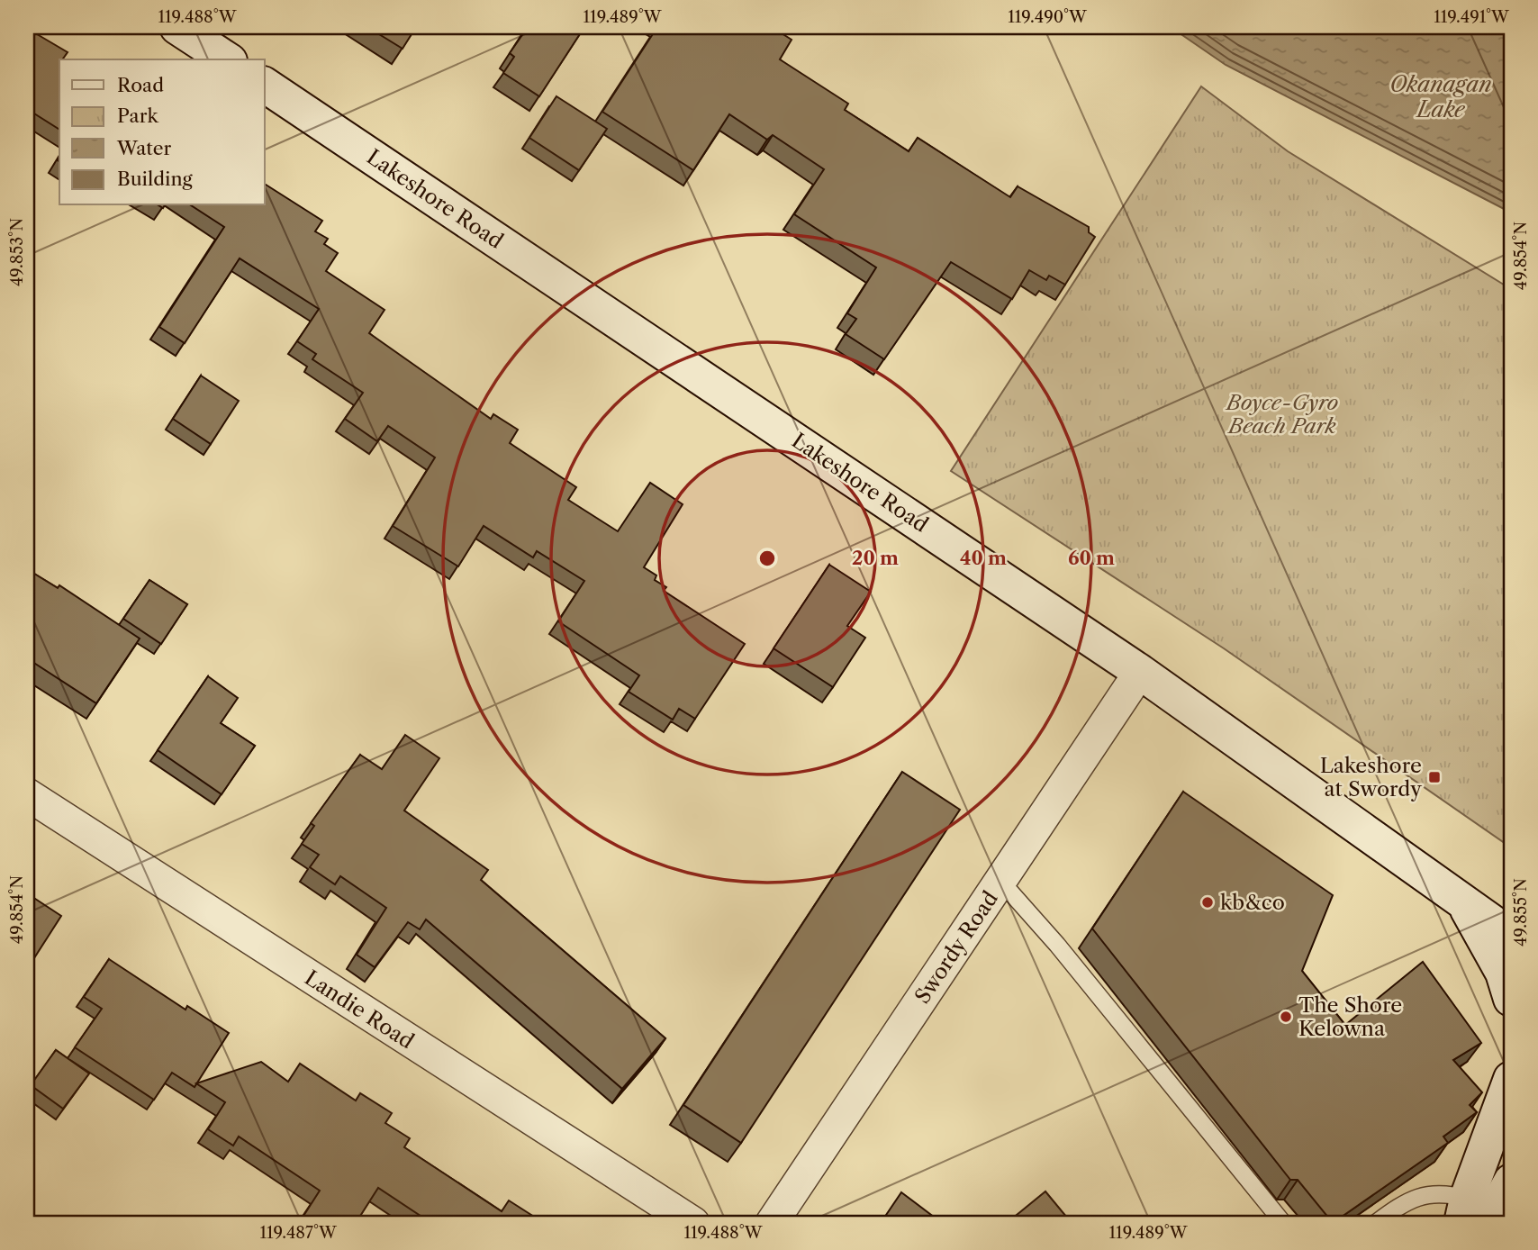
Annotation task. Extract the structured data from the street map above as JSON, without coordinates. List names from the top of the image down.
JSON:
{
  "streets": {
    "main road": ["Lakeshore Road"],
    "street": ["Swordy Road", "Landie Road"]
  },
  "crossings": [
    ["Lakeshore Road", "Swordy Road"]
  ],
  "water": ["Okanagan Lake"],
  "parks": ["Boyce-Gyro Beach Park"],
  "places": {
    "transit": ["Lakeshore at Swordy"],
    "other": ["kb&co", "The Shore Kelowna"]
  },
  "legend": [
    "Road",
    "Park",
    "Water",
    "Building"
  ],
  "coordinates": [
    "119.488°W",
    "119.489°W",
    "119.490°W",
    "119.491°W",
    "49.853°N",
    "49.854°N",
    "49.855°N",
    "119.487°W"
  ],
  "rings": ["20 m", "40 m", "60 m"]
}
